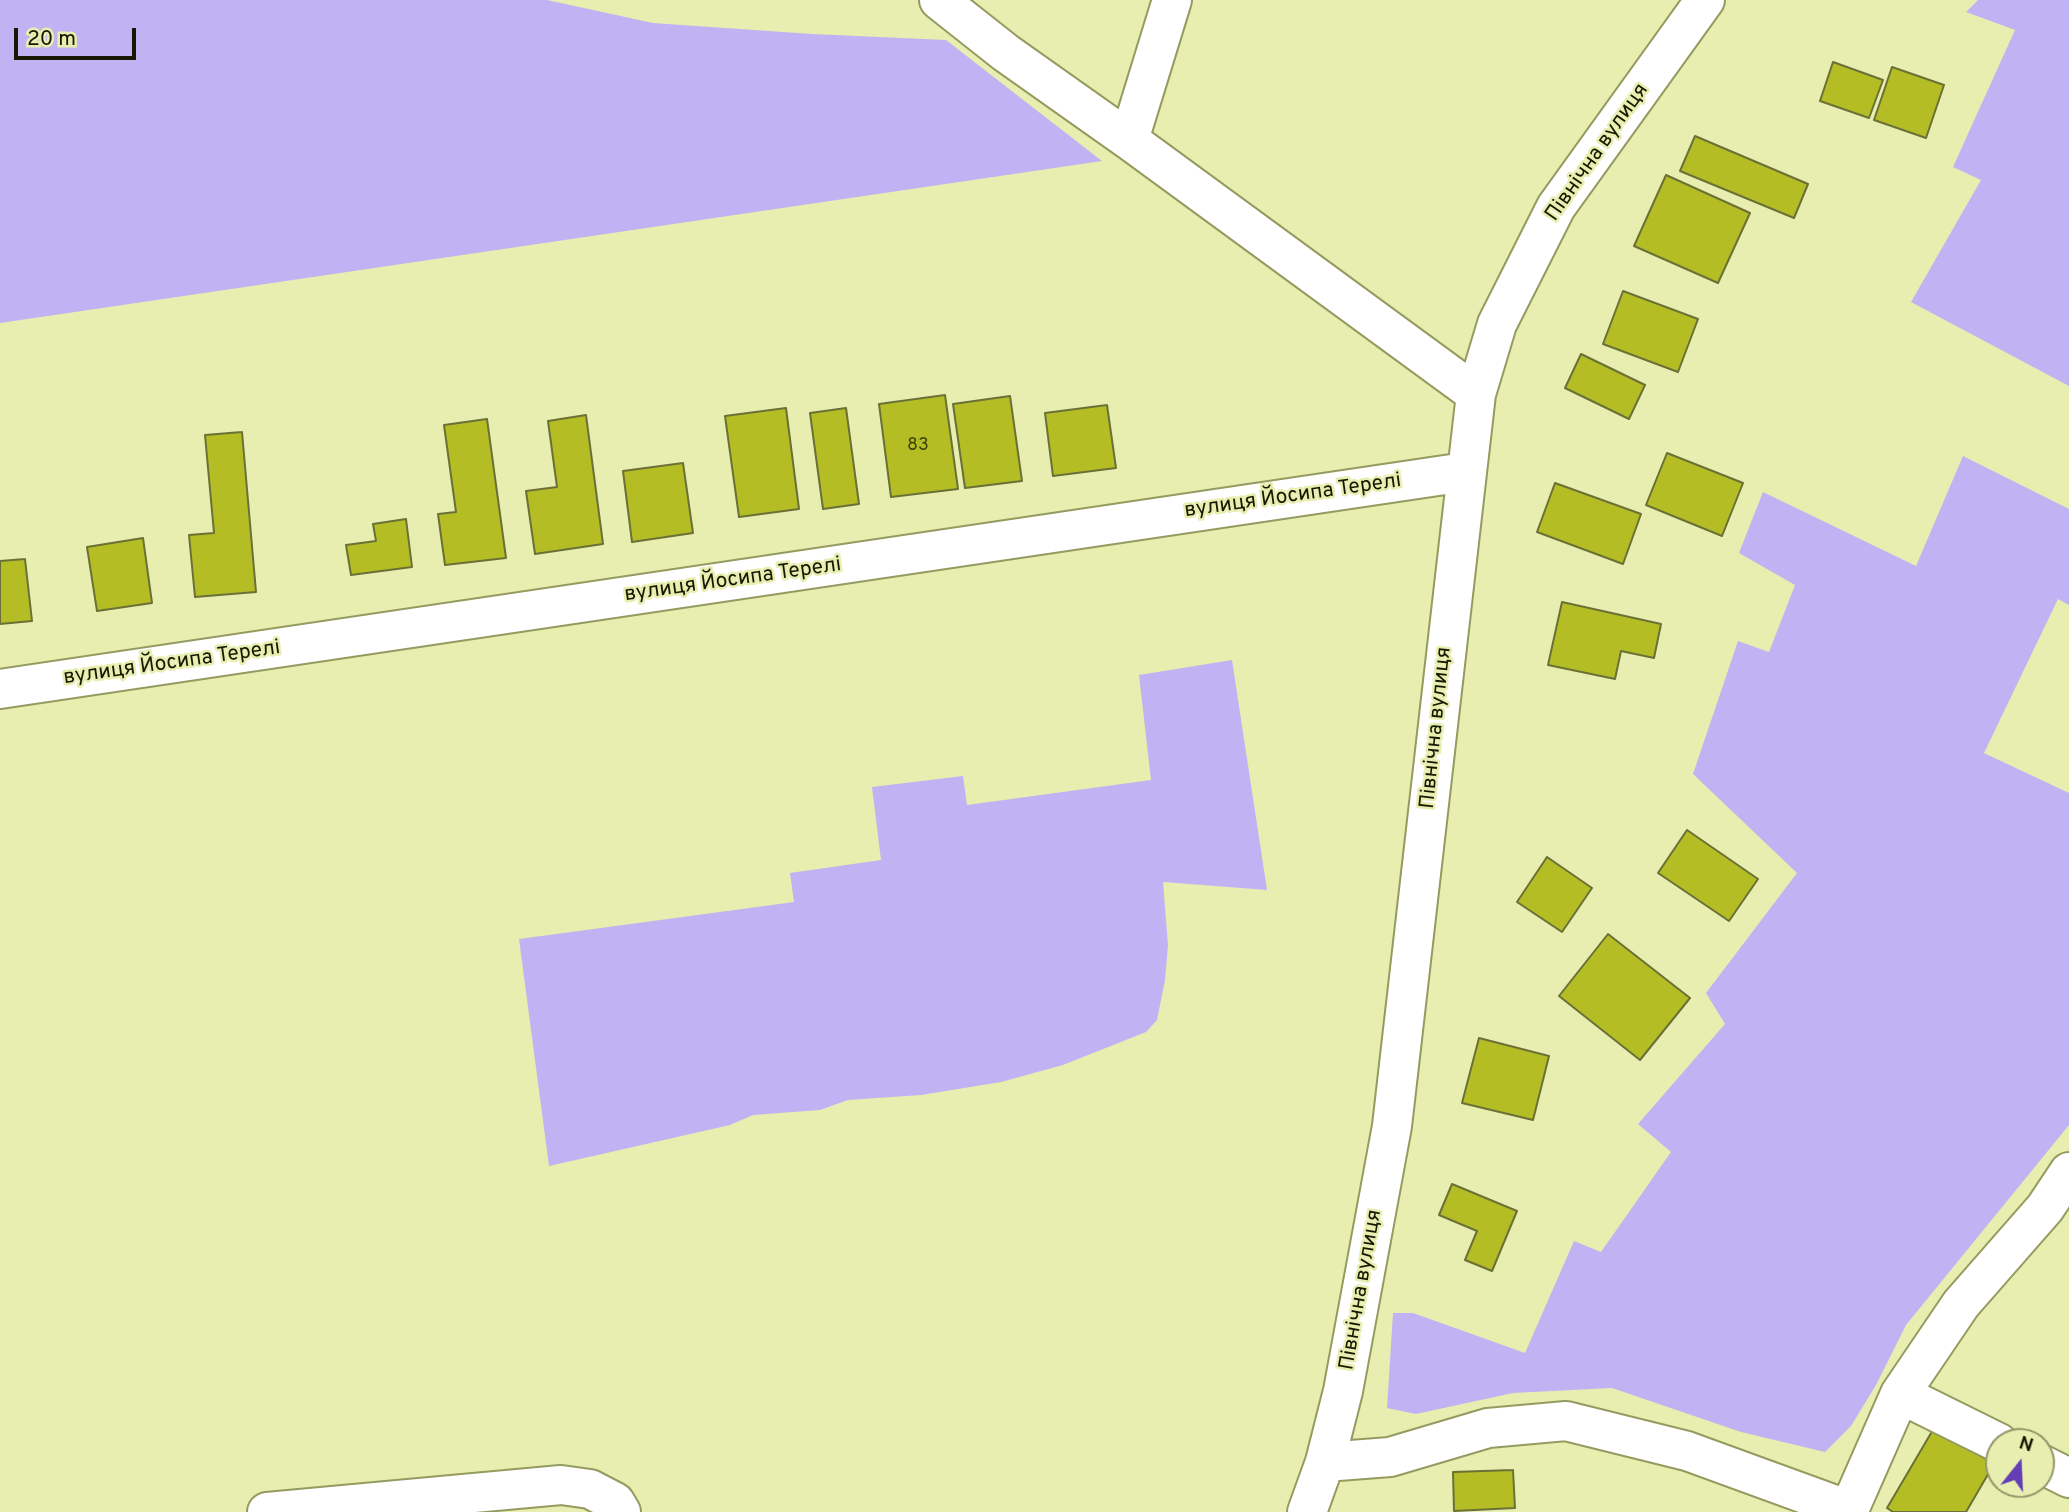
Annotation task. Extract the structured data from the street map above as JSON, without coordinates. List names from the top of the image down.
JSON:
{
  "streets": {
    "street": ["Північна вулиця", "вулиця Йосипа Терелі"]
  },
  "crossings": [
    ["Північна вулиця", "вулиця Йосипа Терелі"]
  ],
  "house_numbers": ["83"],
  "scale_bar": "20 m",
  "north": "top"
}
